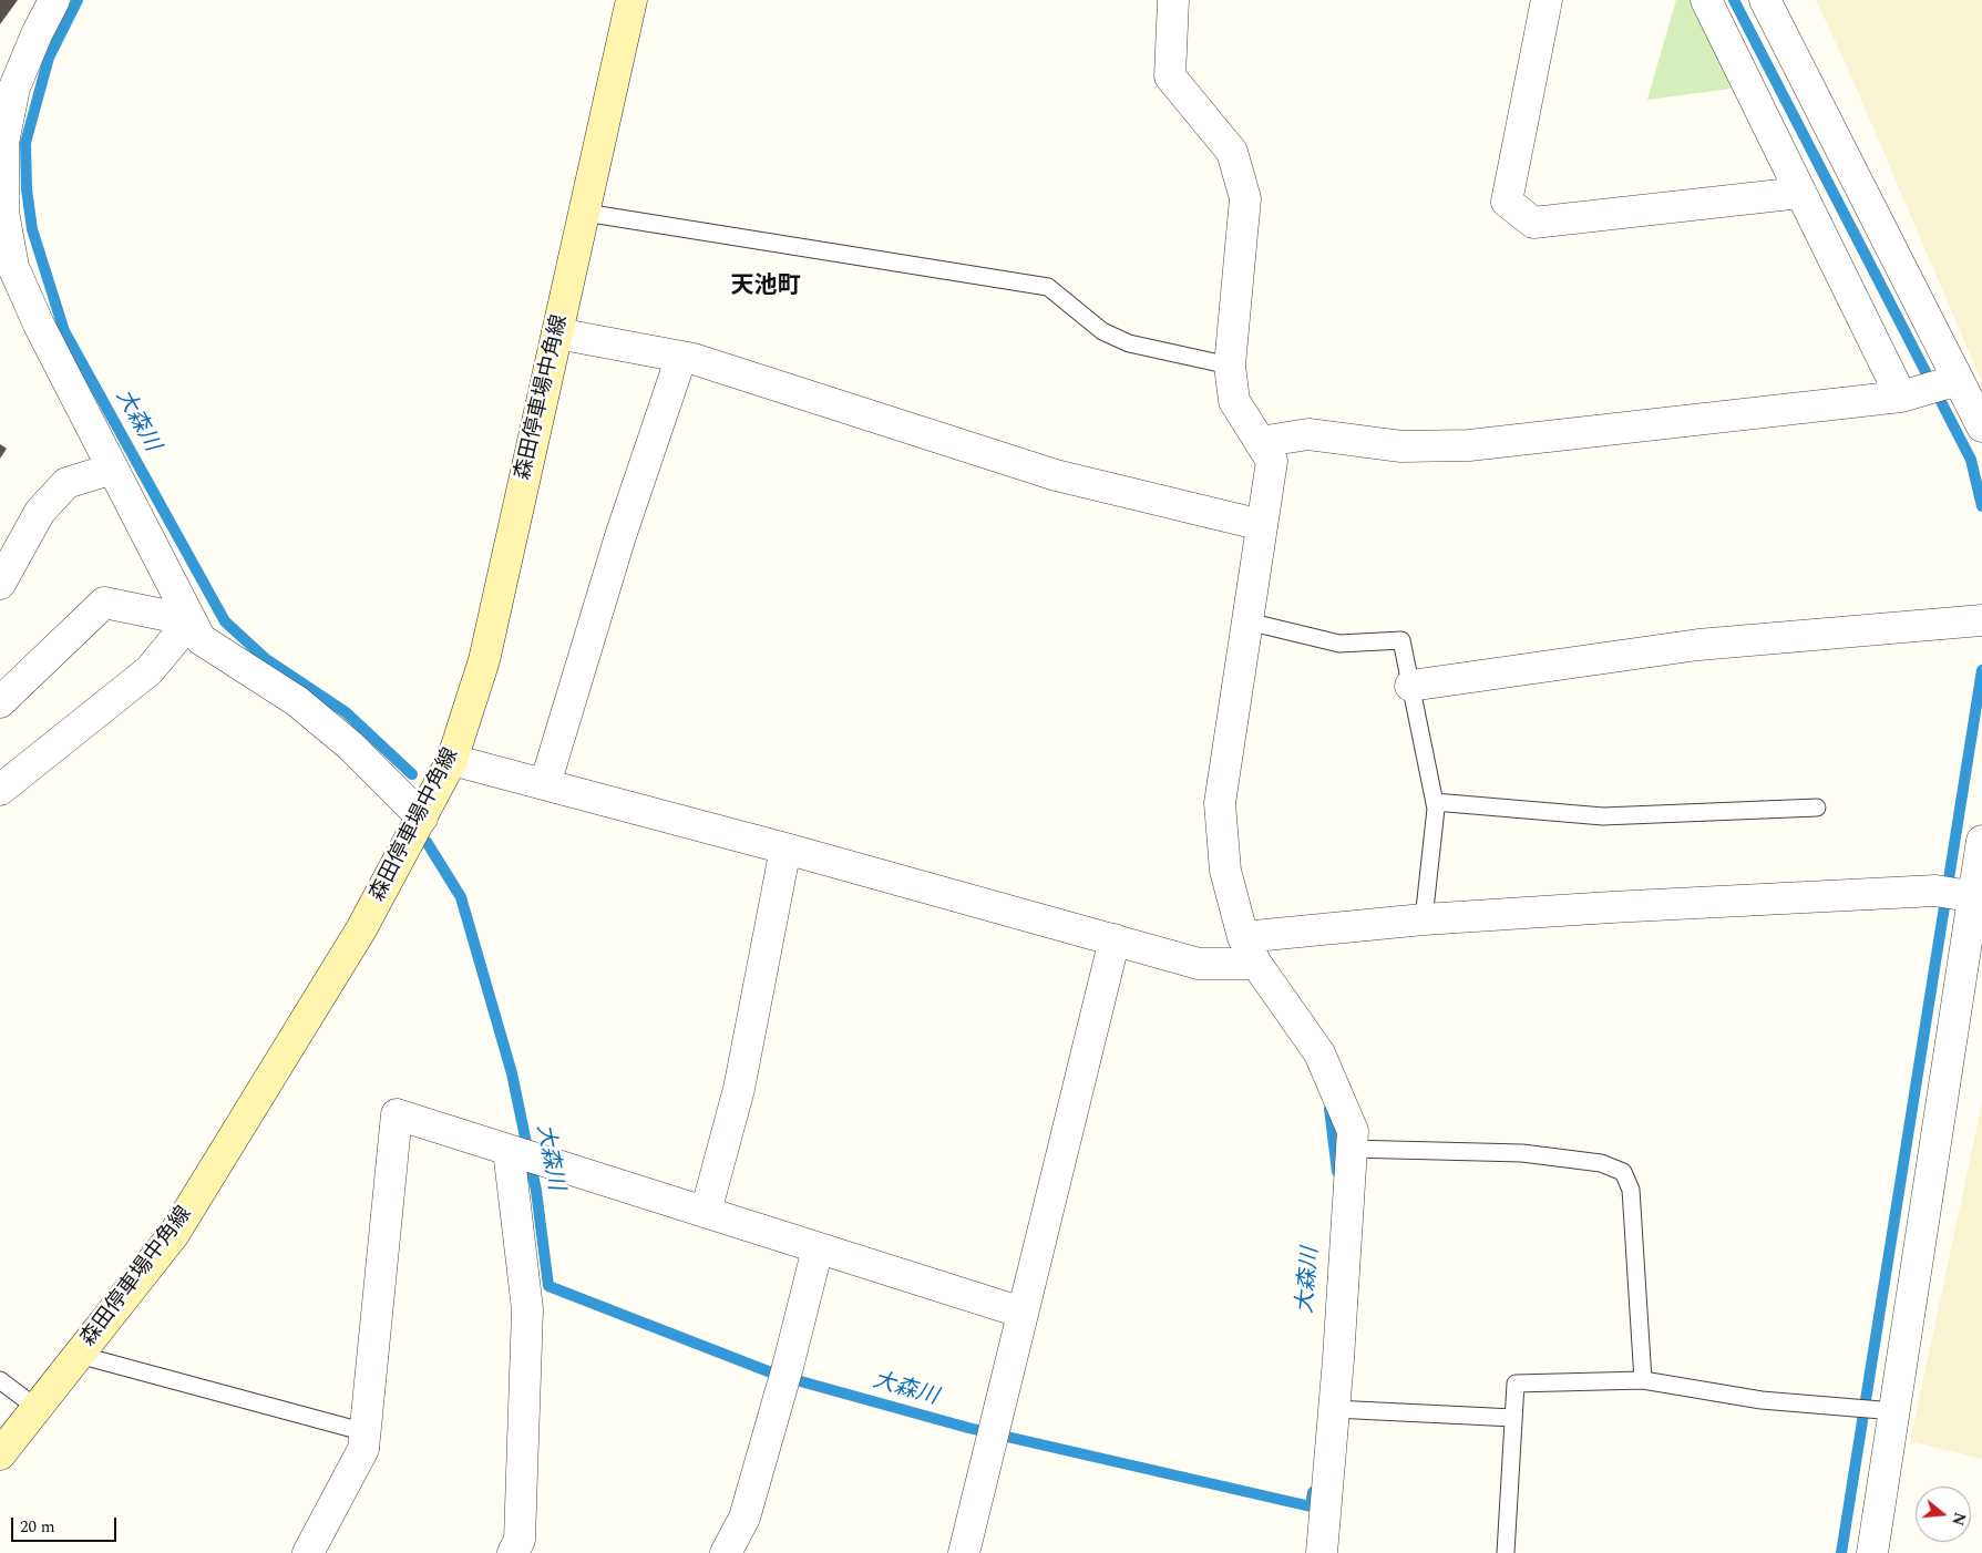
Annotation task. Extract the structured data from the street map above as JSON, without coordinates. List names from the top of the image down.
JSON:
{
  "streets": {
    "main road": ["森田停車場中角線"]
  },
  "districts": ["天池町"],
  "water": ["大森川"],
  "scale_bar": "20 m",
  "north": "right"
}
